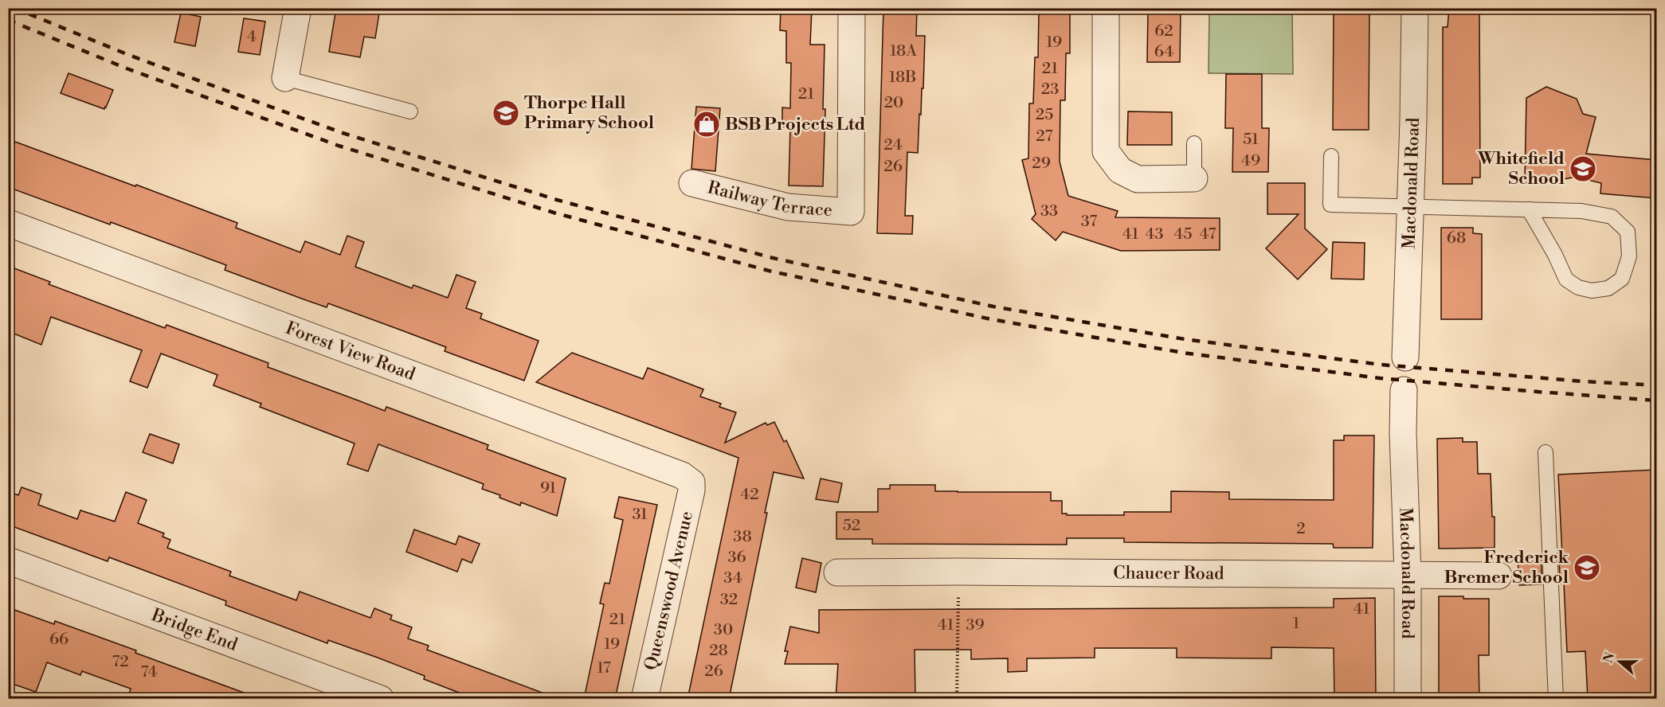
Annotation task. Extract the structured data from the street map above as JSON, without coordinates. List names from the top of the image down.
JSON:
{
  "streets": {
    "street": [
      "Macdonald Road",
      "Railway Terrace",
      "Forest View Road",
      "Chaucer Road",
      "Queenswood Avenue",
      "Bridge End"
    ]
  },
  "crossings": [
    ["Macdonald Road", "Chaucer Road"],
    ["Forest View Road", "Queenswood Avenue"]
  ],
  "places": {
    "school or university": ["Thorpe Hall Primary School", "Whitefield School", "Frederick Bremer School"],
    "shop": ["BSB Projects Ltd"]
  },
  "house_numbers": [
    "62",
    "4",
    "19",
    "18A",
    "64",
    "21",
    "18B",
    "23",
    "21",
    "20",
    "25",
    "27",
    "51",
    "24",
    "49",
    "29",
    "26",
    "33",
    "37",
    "41",
    "43",
    "45",
    "47",
    "68",
    "91",
    "42",
    "31",
    "52",
    "2",
    "38",
    "36",
    "34",
    "32",
    "41",
    "21",
    "1",
    "41",
    "39",
    "30",
    "66",
    "19",
    "28",
    "72",
    "17",
    "26",
    "74"
  ],
  "north": "left"
}
